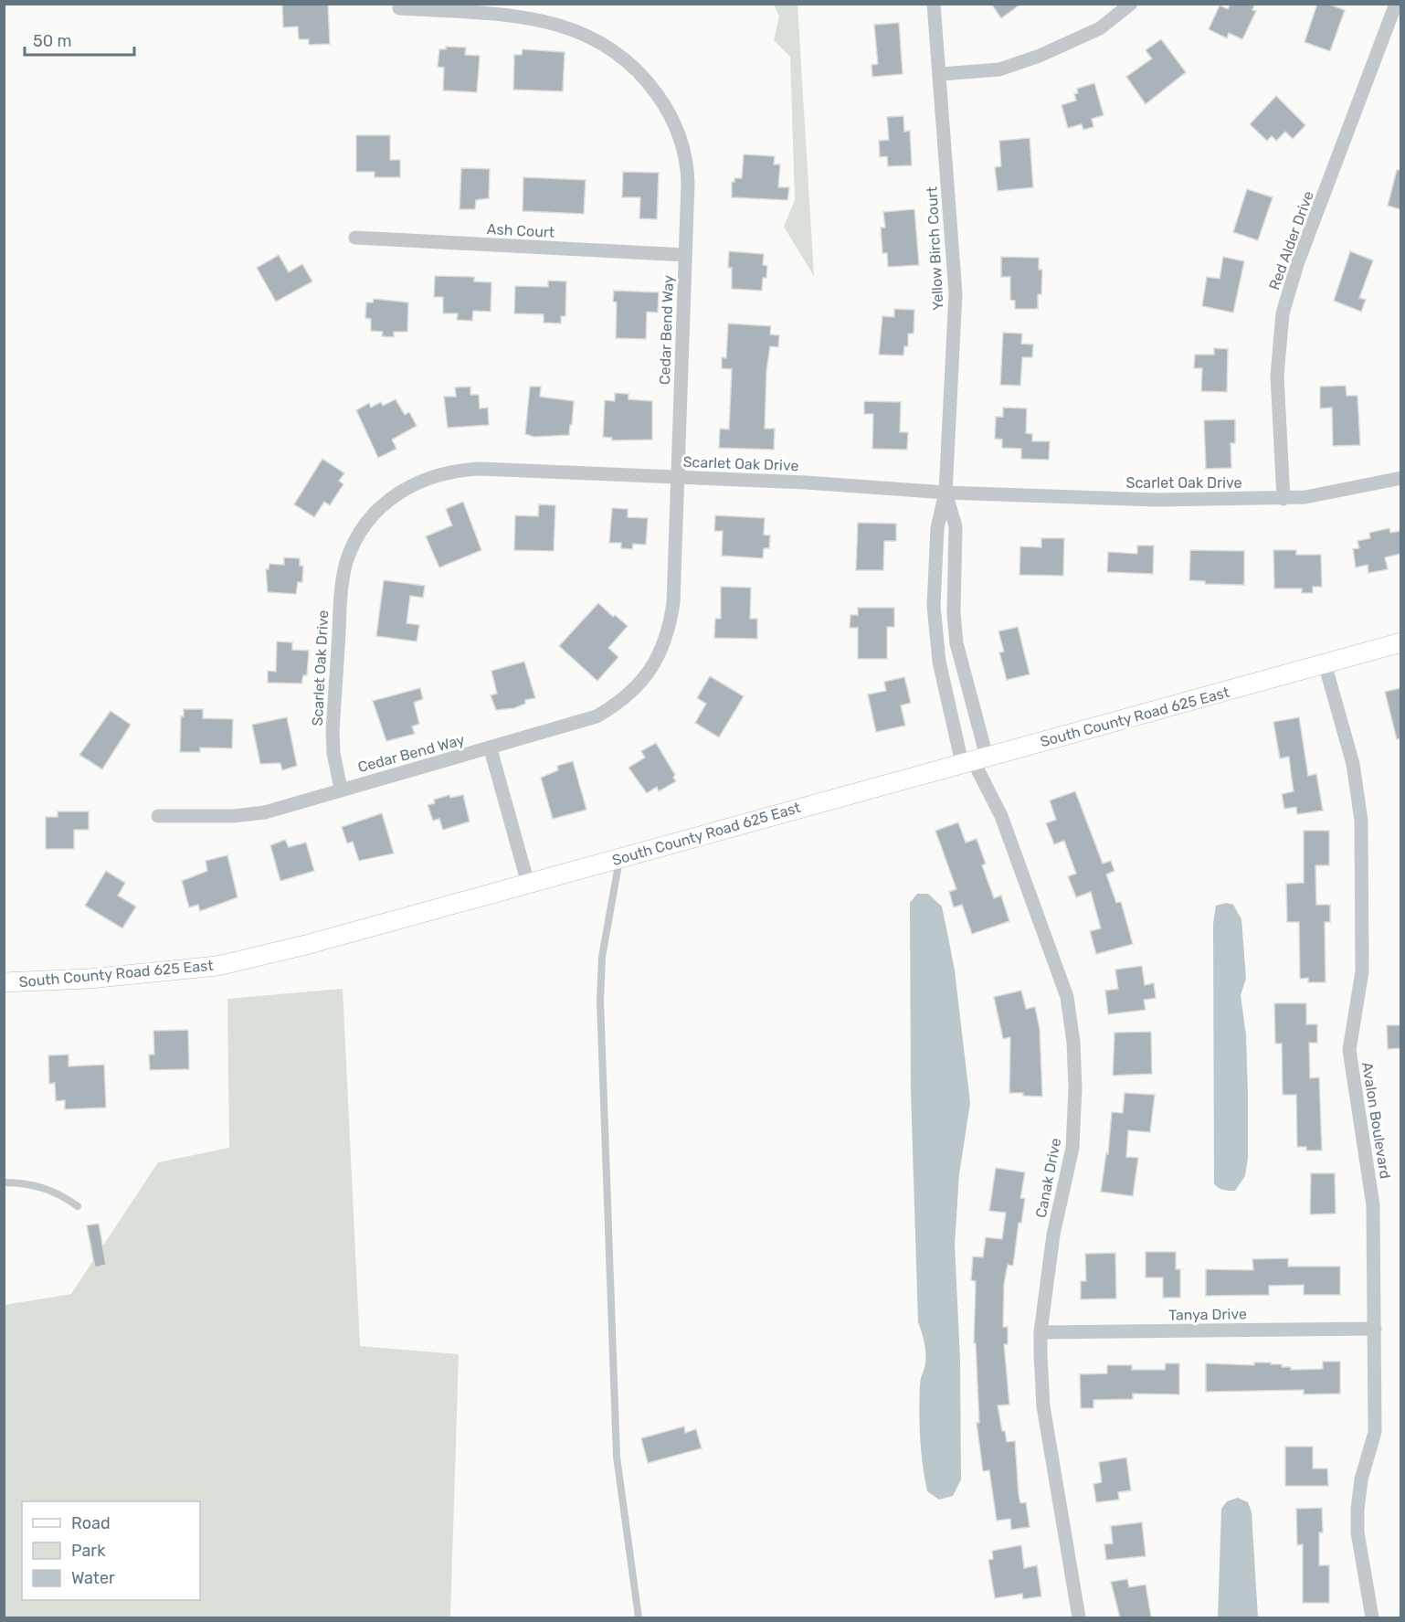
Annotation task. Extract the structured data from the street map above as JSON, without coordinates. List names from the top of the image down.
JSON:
{
  "streets": {
    "street": [
      "Ash Court",
      "Red Alder Drive",
      "Yellow Birch Court",
      "Cedar Bend Way",
      "Scarlet Oak Drive",
      "South County Road 625 East",
      "Avalon Boulevard",
      "Canak Drive",
      "Tanya Drive"
    ]
  },
  "crossings": [
    ["Ash Court", "Cedar Bend Way"],
    ["Red Alder Drive", "Scarlet Oak Drive"],
    ["Yellow Birch Court", "Scarlet Oak Drive"],
    ["Yellow Birch Court", "South County Road 625 East"],
    ["Yellow Birch Court", "Canak Drive"],
    ["Cedar Bend Way", "Scarlet Oak Drive"],
    ["South County Road 625 East", "Avalon Boulevard"],
    ["South County Road 625 East", "Canak Drive"],
    ["Avalon Boulevard", "Tanya Drive"],
    ["Canak Drive", "Tanya Drive"]
  ],
  "legend": ["Road", "Park", "Water"],
  "scale_bar": "50 m"
}
